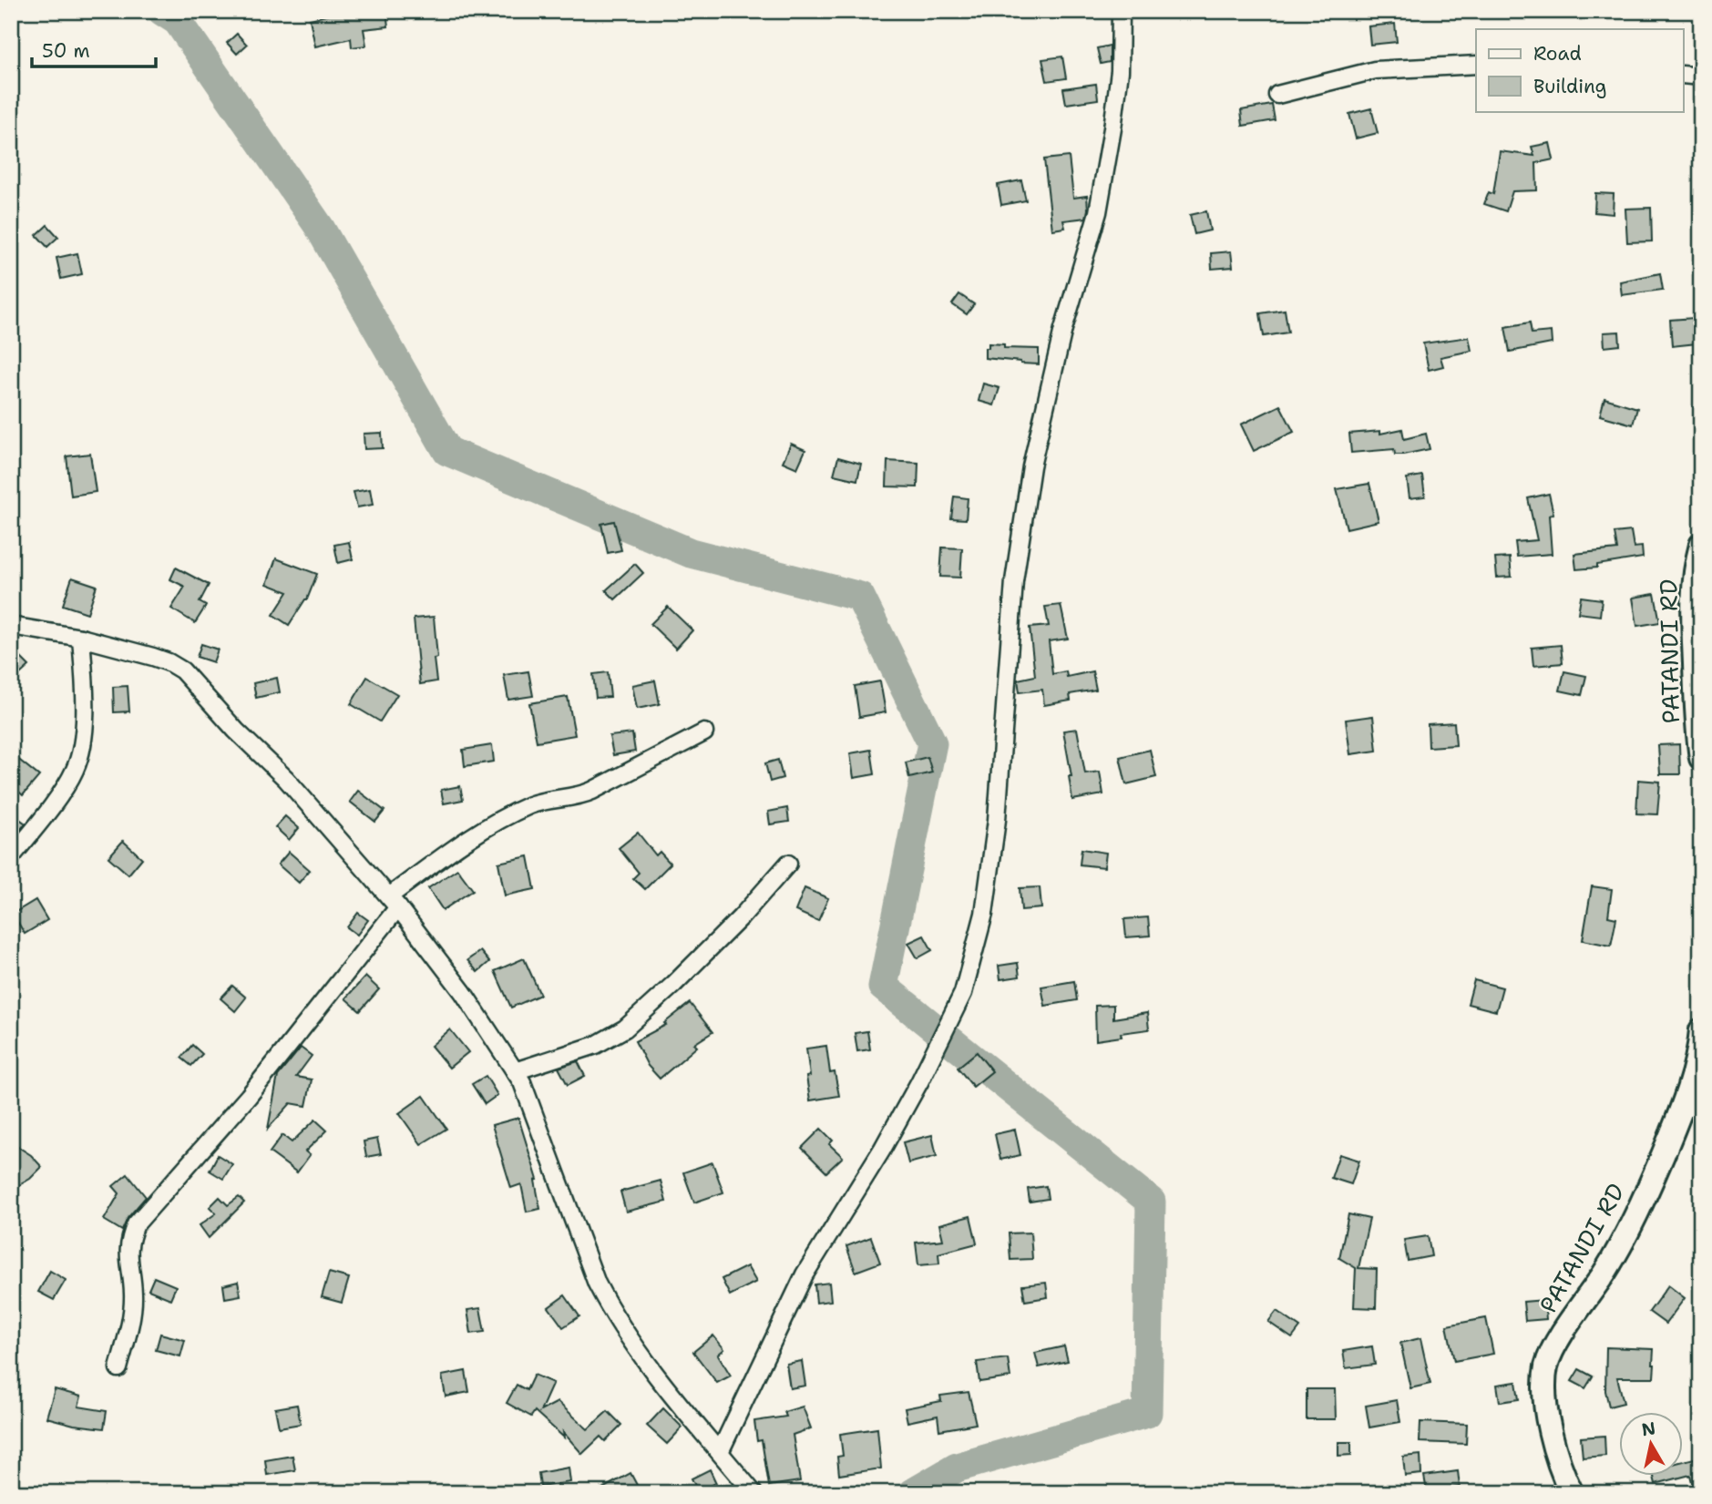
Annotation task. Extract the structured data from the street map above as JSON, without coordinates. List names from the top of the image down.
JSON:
{
  "streets": {
    "street": ["PATANDI RD"]
  },
  "legend": ["Road", "Building"],
  "scale_bar": "50 m",
  "north": "top"
}
